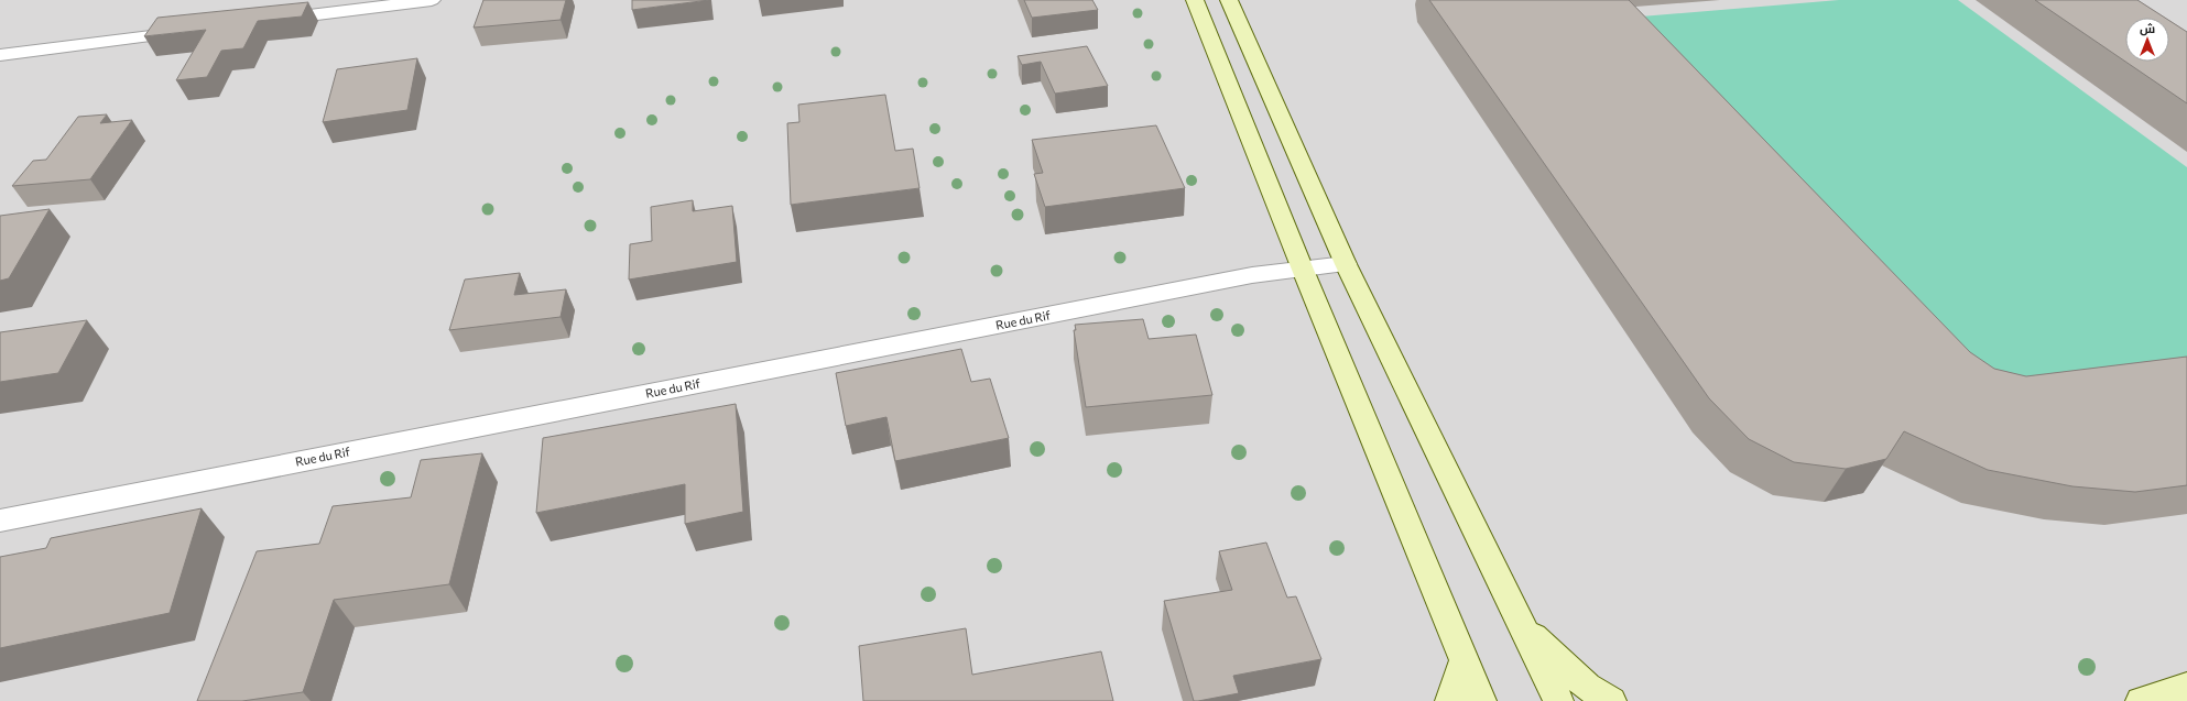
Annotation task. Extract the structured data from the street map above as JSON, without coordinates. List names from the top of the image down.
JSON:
{
  "streets": {
    "street": ["Rue du Rif"]
  },
  "north": "top"
}
